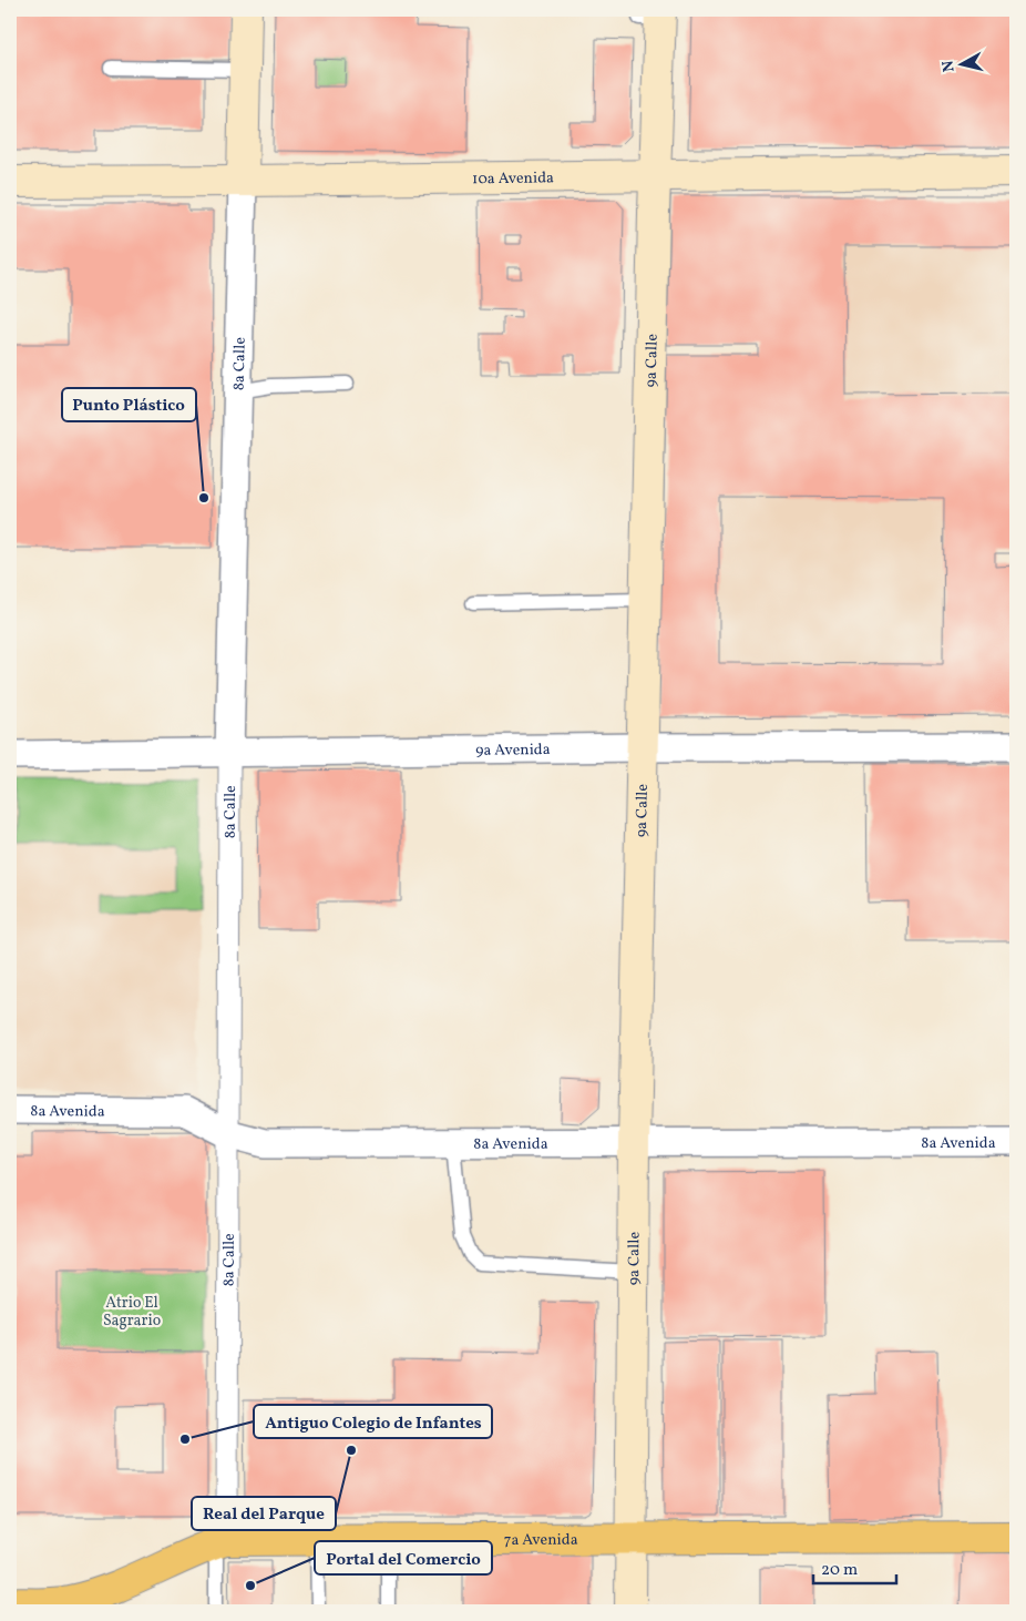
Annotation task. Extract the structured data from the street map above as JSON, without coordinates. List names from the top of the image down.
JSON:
{
  "streets": {
    "main road": [
      "10a Avenida",
      "9a Calle",
      "8a Calle",
      "7a Avenida"
    ],
    "street": ["9a Avenida", "8a Avenida"]
  },
  "crossings": [
    ["10a Avenida", "9a Calle"],
    ["10a Avenida", "8a Calle"],
    ["9a Calle", "9a Avenida"],
    ["9a Calle", "8a Avenida"],
    ["9a Calle", "7a Avenida"],
    ["8a Calle", "9a Avenida"],
    ["8a Calle", "8a Avenida"],
    ["8a Calle", "7a Avenida"]
  ],
  "parks": ["Atrio El Sagrario"],
  "places": [
    "Punto Plástico",
    "Antiguo Colegio de Infantes",
    "Real del Parque",
    "Portal del Comercio"
  ],
  "scale_bar": "20 m",
  "north": "left"
}
